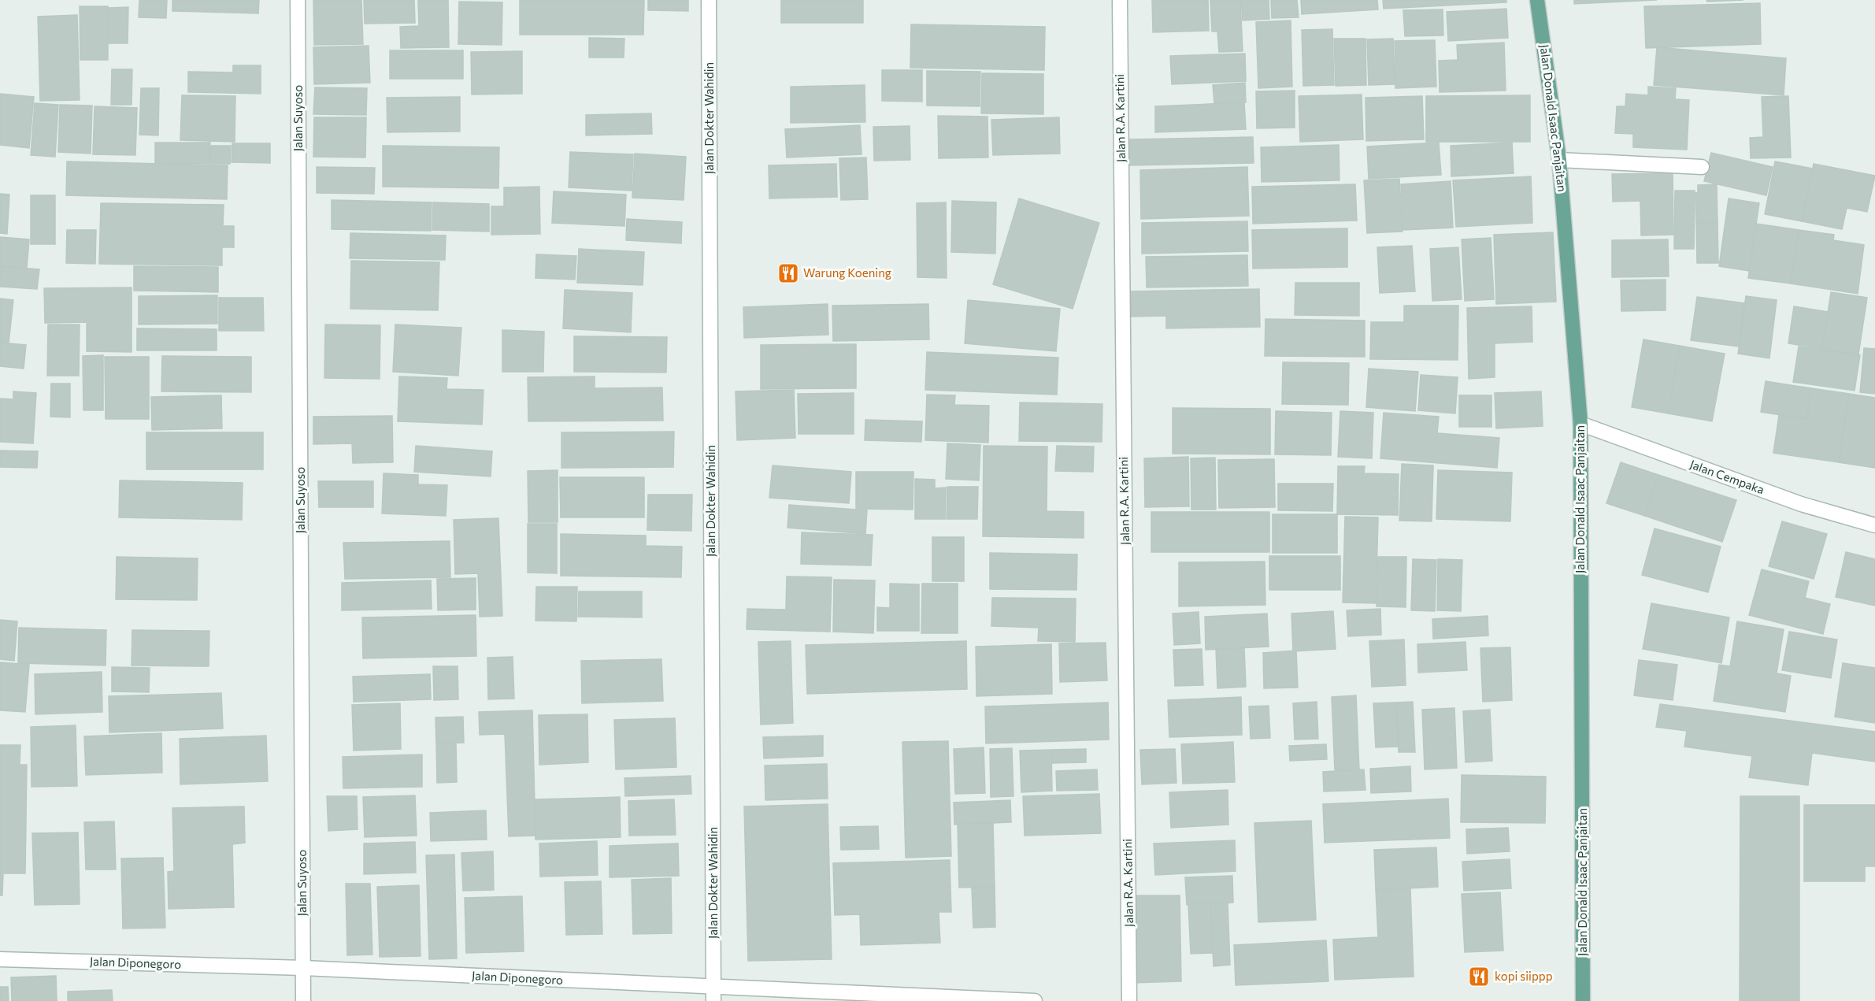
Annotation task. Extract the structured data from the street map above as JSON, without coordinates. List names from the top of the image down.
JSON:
{
  "streets": {
    "main road": ["Jalan Donald Isaac Panjaitan"],
    "street": [
      "Jalan Suyoso",
      "Jalan Dokter Wahidin",
      "Jalan R.A. Kartini",
      "Jalan Cempaka",
      "Jalan Diponegoro"
    ]
  },
  "crossings": [
    ["Jalan Suyoso", "Jalan Diponegoro"],
    ["Jalan Dokter Wahidin", "Jalan Diponegoro"],
    ["Jalan Donald Isaac Panjaitan", "Jalan Cempaka"]
  ],
  "places": {
    "restaurant": ["Warung Koening", "kopi siippp"]
  }
}
